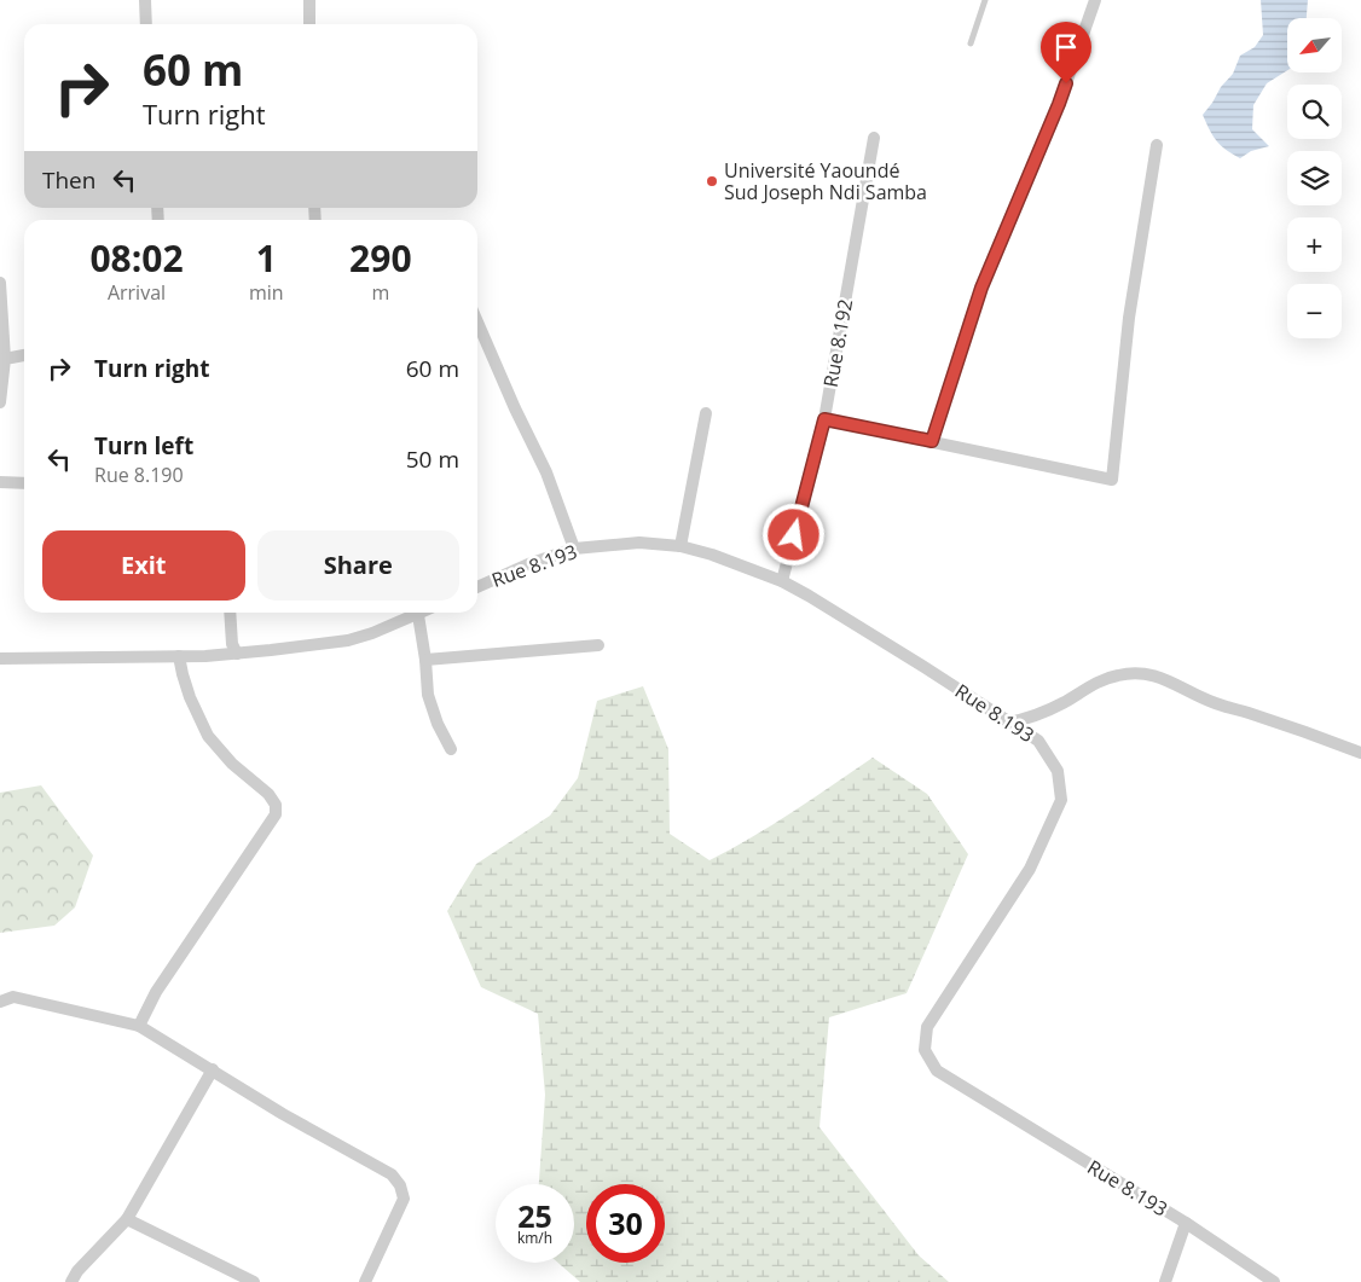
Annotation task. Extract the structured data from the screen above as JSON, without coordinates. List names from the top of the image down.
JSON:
{
  "streets": {
    "street": ["Rue 8.192", "Rue 8.193"]
  },
  "crossings": [
    ["Rue 8.192", "Rue 8.193"]
  ],
  "places": ["Université Yaoundé Sud Joseph Ndi Samba"],
  "north": "bottom left",
  "page": {
    "map_buttons": ["+", "−"],
    "turn": ["60 m", "Turn right"],
    "then": "Then",
    "eta": [
      "08:02",
      "Arrival",
      "1",
      "min",
      "290",
      "m"
    ],
    "list": [
      {
        "name": "Turn right",
        "value": "60 m"
      },
      {
        "name": "Turn left",
        "note": "Rue 8.190",
        "value": "50 m"
      }
    ],
    "buttons": ["Exit", "Share"],
    "speed": "25 km/h",
    "limit": "30"
  }
}
